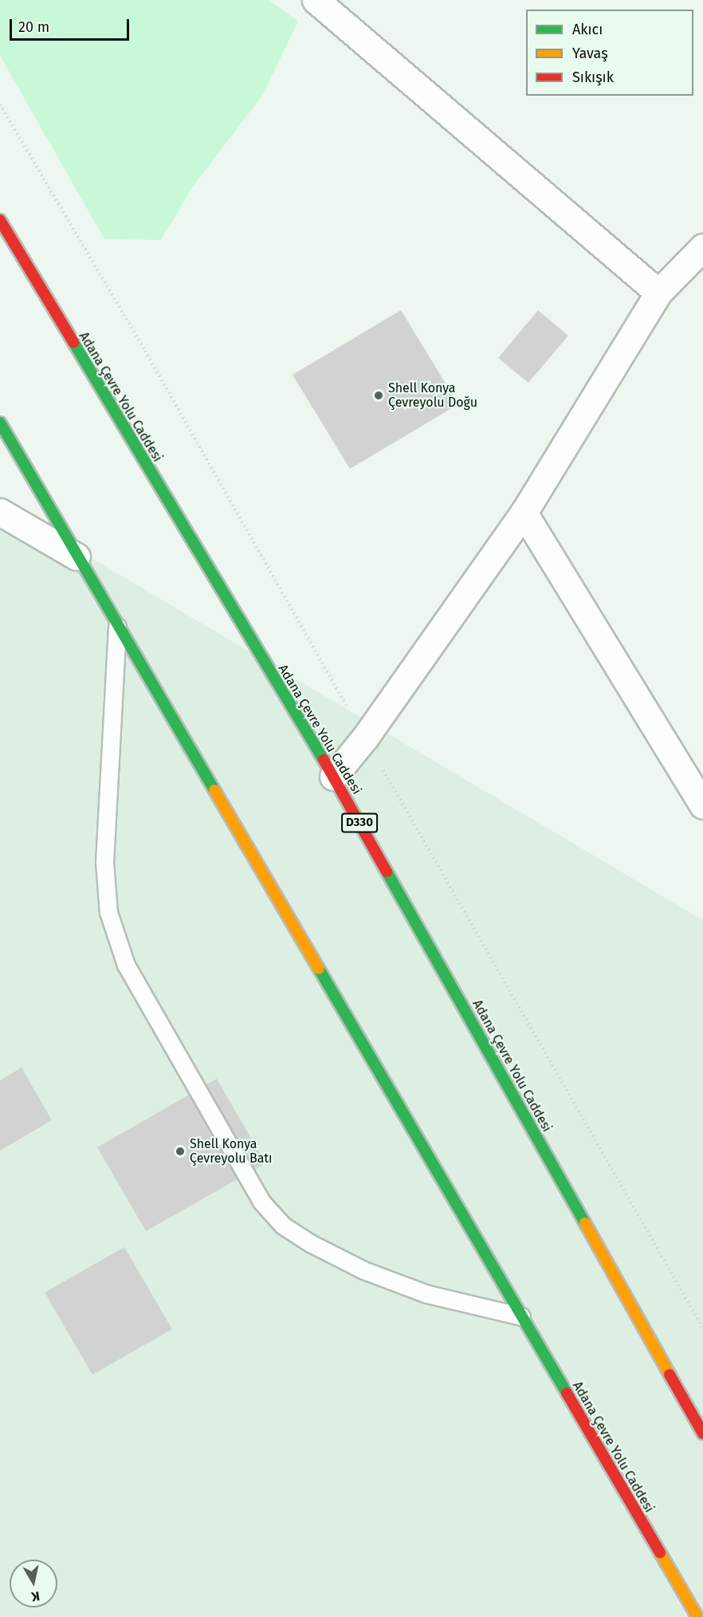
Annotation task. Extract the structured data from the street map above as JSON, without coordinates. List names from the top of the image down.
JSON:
{
  "streets": {
    "highway": ["Adana Çevre Yolu Caddesi", "D330"]
  },
  "places": ["Shell Konya Çevreyolu Doğu", "Shell Konya Çevreyolu Batı"],
  "legend": ["Akıcı", "Yavaş", "Sıkışık"],
  "scale_bar": "20 m",
  "north": "bottom"
}
